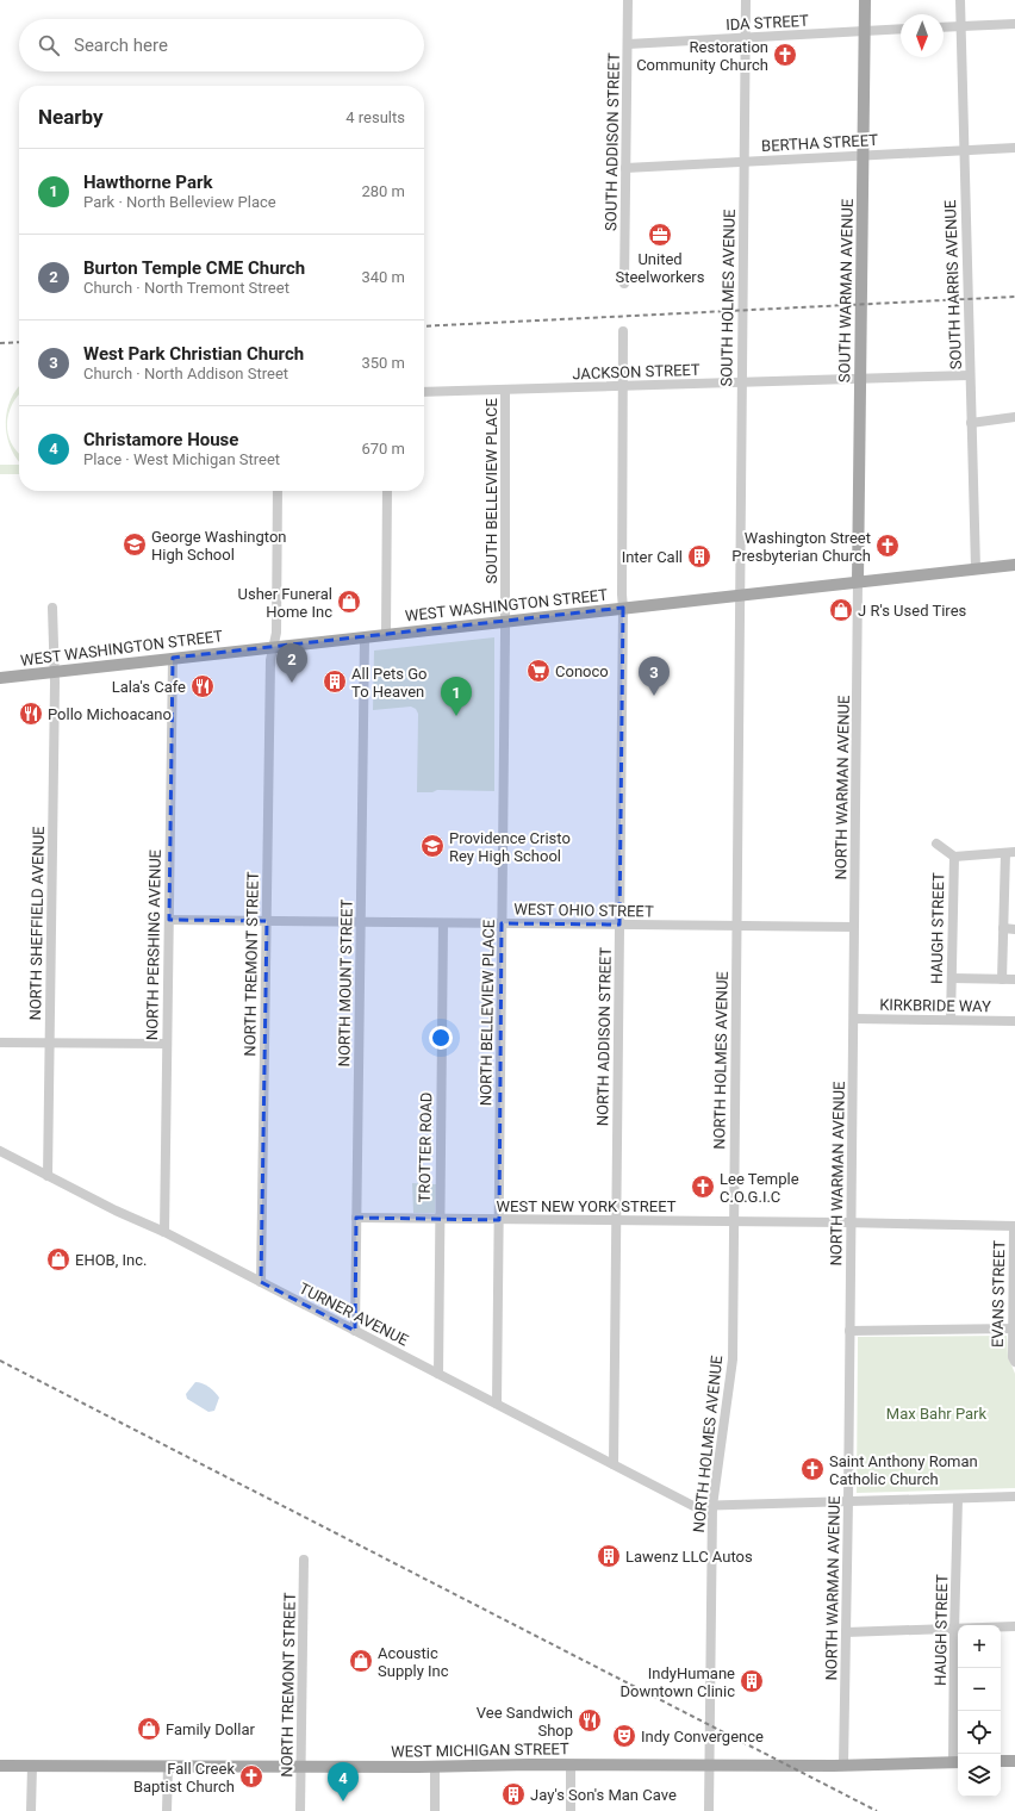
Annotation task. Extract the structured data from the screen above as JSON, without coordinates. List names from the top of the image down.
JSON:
{
  "streets": {
    "main road": ["SOUTH WARMAN AVENUE", "WEST WASHINGTON STREET", "WEST MICHIGAN STREET"],
    "street": [
      "IDA STREET",
      "SOUTH ADDISON STREET",
      "BERTHA STREET",
      "SOUTH HARRIS AVENUE",
      "SOUTH HOLMES AVENUE",
      "JACKSON STREET",
      "SOUTH BELLEVIEW PLACE",
      "NORTH WARMAN AVENUE",
      "WEST OHIO STREET",
      "NORTH SHEFFIELD AVENUE",
      "HAUGH STREET",
      "NORTH PERSHING AVENUE",
      "NORTH TREMONT STREET",
      "NORTH MOUNT STREET",
      "KIRKBRIDE WAY",
      "NORTH BELLEVIEW PLACE",
      "NORTH ADDISON STREET",
      "NORTH HOLMES AVENUE",
      "TROTTER ROAD",
      "WEST NEW YORK STREET",
      "EVANS STREET",
      "TURNER AVENUE"
    ]
  },
  "crossings": [
    ["IDA STREET", "SOUTH ADDISON STREET"],
    ["IDA STREET", "SOUTH WARMAN AVENUE"],
    ["IDA STREET", "SOUTH HOLMES AVENUE"],
    ["SOUTH ADDISON STREET", "BERTHA STREET"],
    ["BERTHA STREET", "SOUTH HARRIS AVENUE"],
    ["BERTHA STREET", "SOUTH WARMAN AVENUE"],
    ["BERTHA STREET", "SOUTH HOLMES AVENUE"],
    ["SOUTH HARRIS AVENUE", "JACKSON STREET"],
    ["SOUTH HARRIS AVENUE", "WEST WASHINGTON STREET"],
    ["SOUTH WARMAN AVENUE", "JACKSON STREET"],
    ["SOUTH WARMAN AVENUE", "WEST WASHINGTON STREET"],
    ["SOUTH WARMAN AVENUE", "NORTH WARMAN AVENUE"],
    ["SOUTH HOLMES AVENUE", "JACKSON STREET"],
    ["SOUTH HOLMES AVENUE", "WEST WASHINGTON STREET"],
    ["SOUTH HOLMES AVENUE", "NORTH HOLMES AVENUE"],
    ["JACKSON STREET", "SOUTH BELLEVIEW PLACE"],
    ["SOUTH BELLEVIEW PLACE", "WEST WASHINGTON STREET"],
    ["SOUTH BELLEVIEW PLACE", "NORTH BELLEVIEW PLACE"],
    ["WEST WASHINGTON STREET", "NORTH WARMAN AVENUE"],
    ["WEST WASHINGTON STREET", "NORTH SHEFFIELD AVENUE"],
    ["WEST WASHINGTON STREET", "NORTH PERSHING AVENUE"],
    ["WEST WASHINGTON STREET", "NORTH TREMONT STREET"],
    ["WEST WASHINGTON STREET", "NORTH MOUNT STREET"],
    ["WEST WASHINGTON STREET", "NORTH BELLEVIEW PLACE"],
    ["WEST WASHINGTON STREET", "NORTH ADDISON STREET"],
    ["WEST WASHINGTON STREET", "NORTH HOLMES AVENUE"],
    ["NORTH WARMAN AVENUE", "WEST OHIO STREET"],
    ["NORTH WARMAN AVENUE", "KIRKBRIDE WAY"],
    ["NORTH WARMAN AVENUE", "WEST NEW YORK STREET"],
    ["NORTH WARMAN AVENUE", "WEST MICHIGAN STREET"],
    ["WEST OHIO STREET", "NORTH PERSHING AVENUE"],
    ["WEST OHIO STREET", "NORTH TREMONT STREET"],
    ["WEST OHIO STREET", "NORTH MOUNT STREET"],
    ["WEST OHIO STREET", "NORTH BELLEVIEW PLACE"],
    ["WEST OHIO STREET", "NORTH ADDISON STREET"],
    ["WEST OHIO STREET", "NORTH HOLMES AVENUE"],
    ["WEST OHIO STREET", "TROTTER ROAD"],
    ["NORTH SHEFFIELD AVENUE", "TURNER AVENUE"],
    ["HAUGH STREET", "KIRKBRIDE WAY"],
    ["HAUGH STREET", "WEST MICHIGAN STREET"],
    ["NORTH PERSHING AVENUE", "TURNER AVENUE"],
    ["NORTH TREMONT STREET", "TURNER AVENUE"],
    ["NORTH TREMONT STREET", "WEST MICHIGAN STREET"],
    ["NORTH MOUNT STREET", "WEST NEW YORK STREET"],
    ["NORTH MOUNT STREET", "TURNER AVENUE"],
    ["NORTH BELLEVIEW PLACE", "WEST NEW YORK STREET"],
    ["NORTH BELLEVIEW PLACE", "TURNER AVENUE"],
    ["NORTH ADDISON STREET", "WEST NEW YORK STREET"],
    ["NORTH ADDISON STREET", "TURNER AVENUE"],
    ["NORTH HOLMES AVENUE", "WEST NEW YORK STREET"],
    ["NORTH HOLMES AVENUE", "TURNER AVENUE"],
    ["NORTH HOLMES AVENUE", "WEST MICHIGAN STREET"],
    ["TROTTER ROAD", "WEST NEW YORK STREET"],
    ["TROTTER ROAD", "TURNER AVENUE"],
    ["WEST NEW YORK STREET", "EVANS STREET"]
  ],
  "parks": ["Max Bahr Park"],
  "places": {
    "church": [
      "Restoration Community Church",
      "Washington Street Presbyterian Church",
      "Lee Temple C.O.G.I.C",
      "Saint Anthony Roman Catholic Church",
      "Fall Creek Baptist Church"
    ],
    "office": ["United Steelworkers"],
    "school or university": ["George Washington High School", "Providence Cristo Rey High School"],
    "building": [
      "Inter Call",
      "All Pets Go To Heaven",
      "Lawenz LLC Autos",
      "IndyHumane Downtown Clinic",
      "Jay's Son's Man Cave"
    ],
    "shop": [
      "Usher Funeral Home Inc",
      "J R's Used Tires",
      "EHOB, Inc.",
      "Acoustic Supply Inc",
      "Family Dollar"
    ],
    "supermarket": ["Conoco"],
    "restaurant": ["Lala's Cafe", "Pollo Michoacano", "Vee Sandwich Shop"],
    "theatre": ["Indy Convergence"]
  },
  "north": "bottom",
  "page": {
    "search": "Search here",
    "heading": ["Nearby", "4 results"],
    "list": [
      {
        "mark": "1",
        "name": "Hawthorne Park",
        "note": "Park · North Belleview Place",
        "value": "280 m"
      },
      {
        "mark": "2",
        "name": "Burton Temple CME Church",
        "note": "Church · North Tremont Street",
        "value": "340 m"
      },
      {
        "mark": "3",
        "name": "West Park Christian Church",
        "note": "Church · North Addison Street",
        "value": "350 m"
      },
      {
        "mark": "4",
        "name": "Christamore House",
        "note": "Place · West Michigan Street",
        "value": "670 m"
      }
    ],
    "pins": [
      "2",
      "3",
      "1",
      "4"
    ],
    "map_buttons": ["+", "−"]
  }
}
